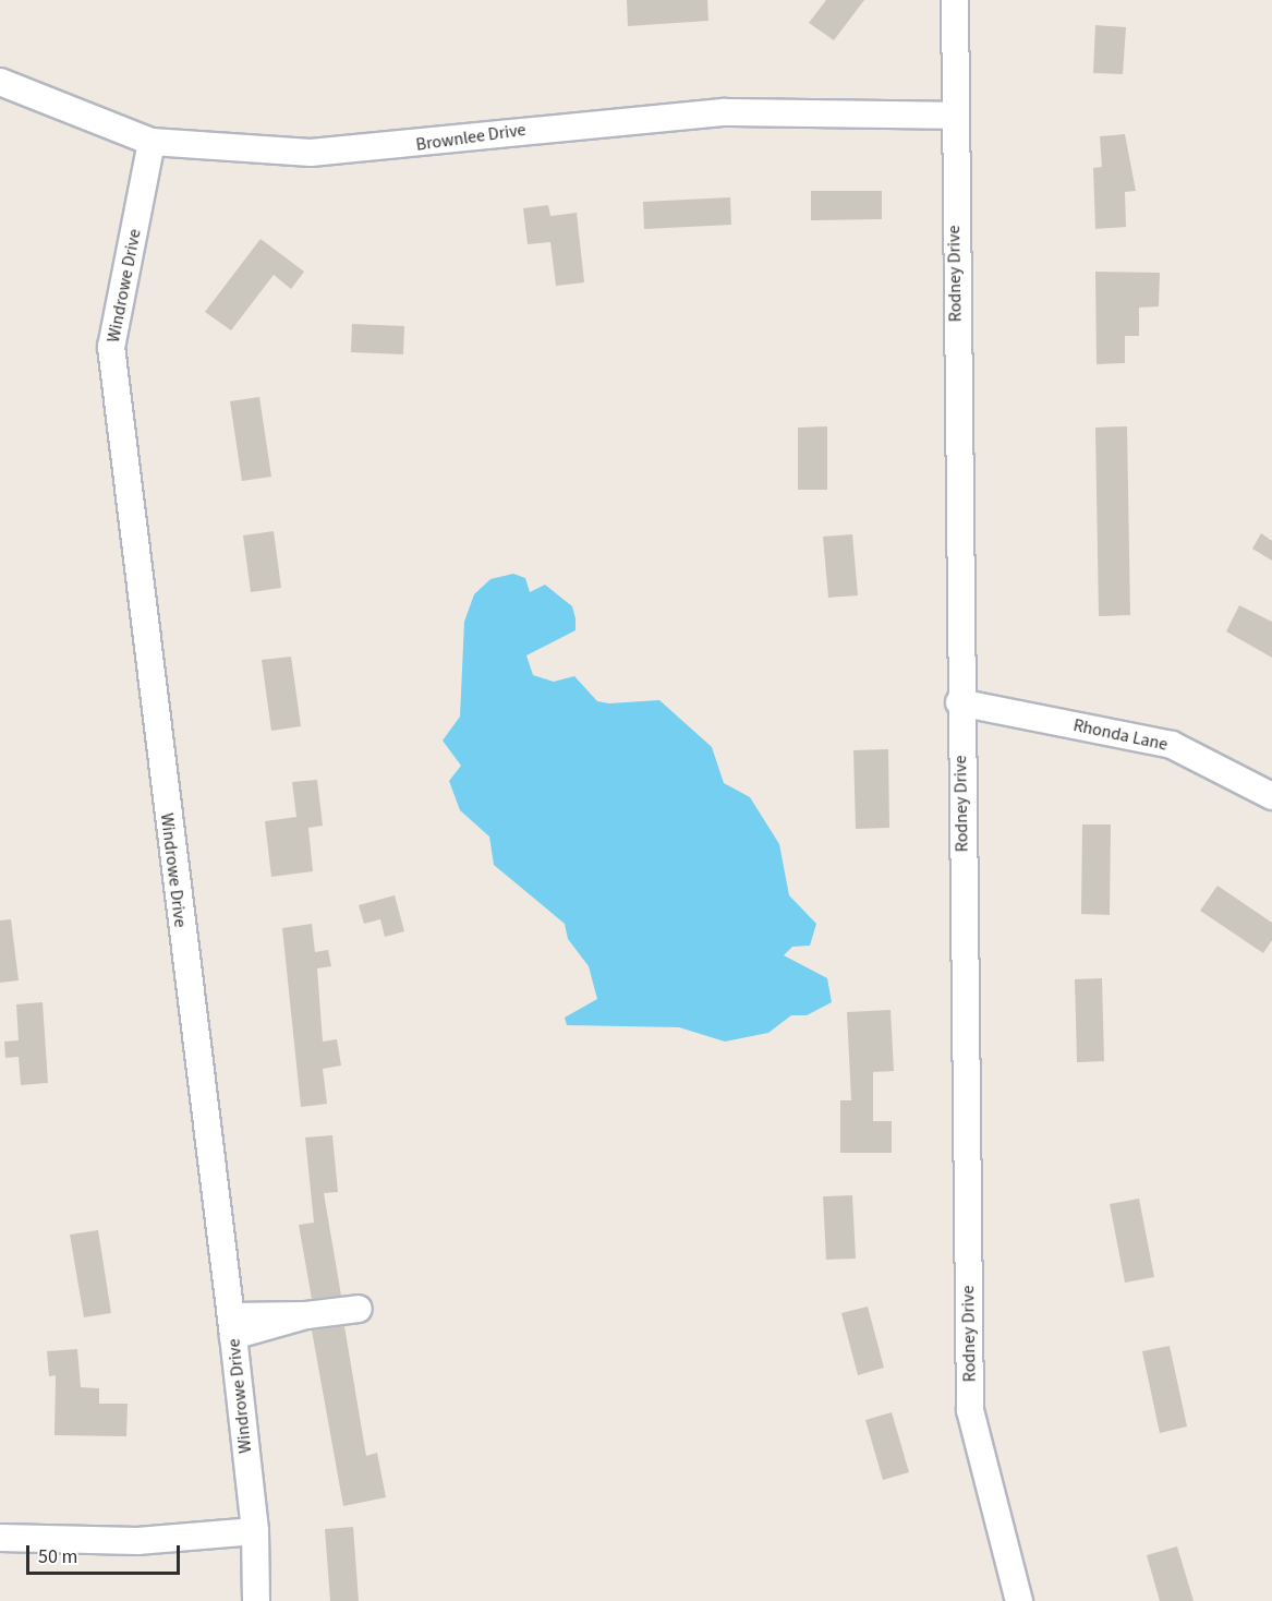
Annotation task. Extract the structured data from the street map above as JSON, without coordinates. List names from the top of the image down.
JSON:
{
  "streets": {
    "street": [
      "Brownlee Drive",
      "Rodney Drive",
      "Windrowe Drive",
      "Rhonda Lane"
    ]
  },
  "crossings": [
    ["Brownlee Drive", "Rodney Drive"],
    ["Brownlee Drive", "Windrowe Drive"],
    ["Rodney Drive", "Rhonda Lane"]
  ],
  "scale_bar": "50 m"
}
